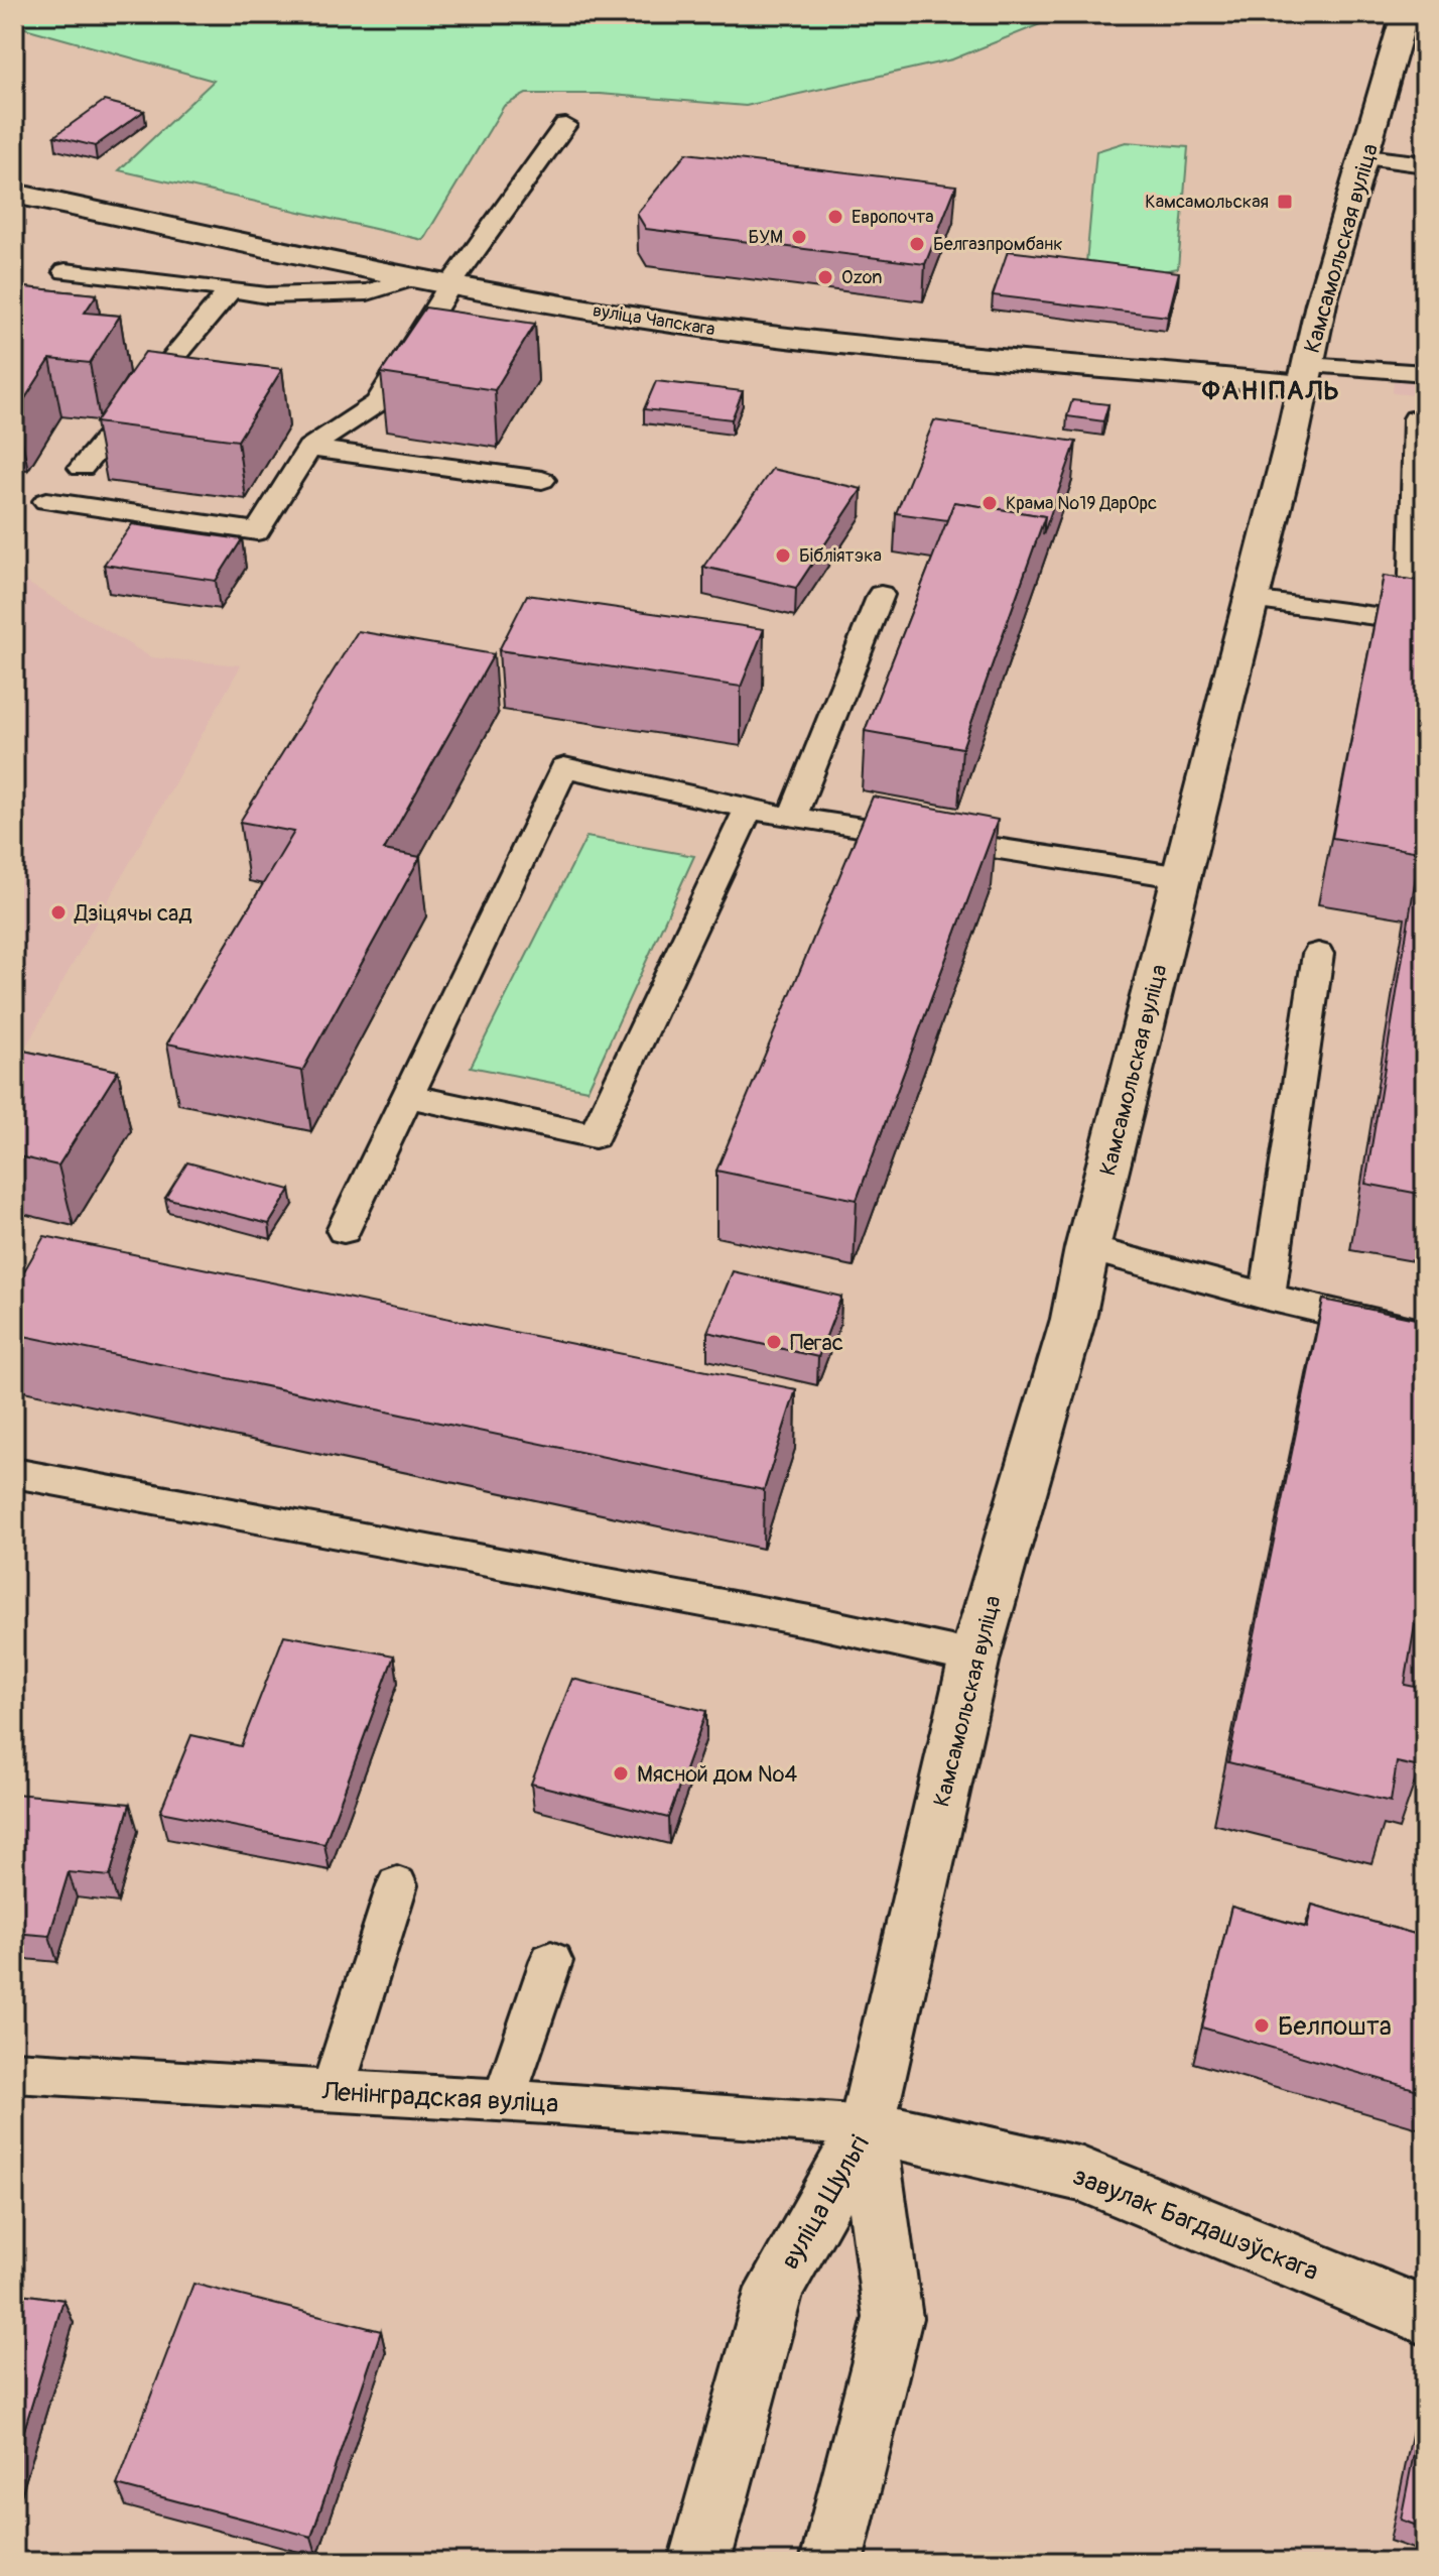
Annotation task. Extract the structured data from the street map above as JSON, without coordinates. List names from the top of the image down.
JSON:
{
  "streets": {
    "main road": [
      "Камсамольская вуліца",
      "вуліца Чапскага",
      "вуліца Шульгі",
      "завулак Багдашэўскага"
    ],
    "lane": ["Ленінградская вуліца"]
  },
  "crossings": [
    ["Камсамольская вуліца", "вуліца Чапскага"],
    ["Камсамольская вуліца", "Ленінградская вуліца"],
    ["Камсамольская вуліца", "вуліца Шульгі"],
    ["Камсамольская вуліца", "завулак Багдашэўскага"],
    ["Ленінградская вуліца", "вуліца Шульгі"],
    ["Ленінградская вуліца", "завулак Багдашэўскага"],
    ["вуліца Шульгі", "завулак Багдашэўскага"]
  ],
  "districts": ["ФАНІПАЛЬ"],
  "places": {
    "transit": ["Камсамольская"],
    "other": [
      "Европочта",
      "БУМ",
      "Белгазпромбанк",
      "Ozon",
      "Крама №19 ДарОрс",
      "Бібліятэка",
      "Дзіцячы сад",
      "Пегас",
      "Мясной дом №4",
      "Белпошта"
    ]
  }
}
